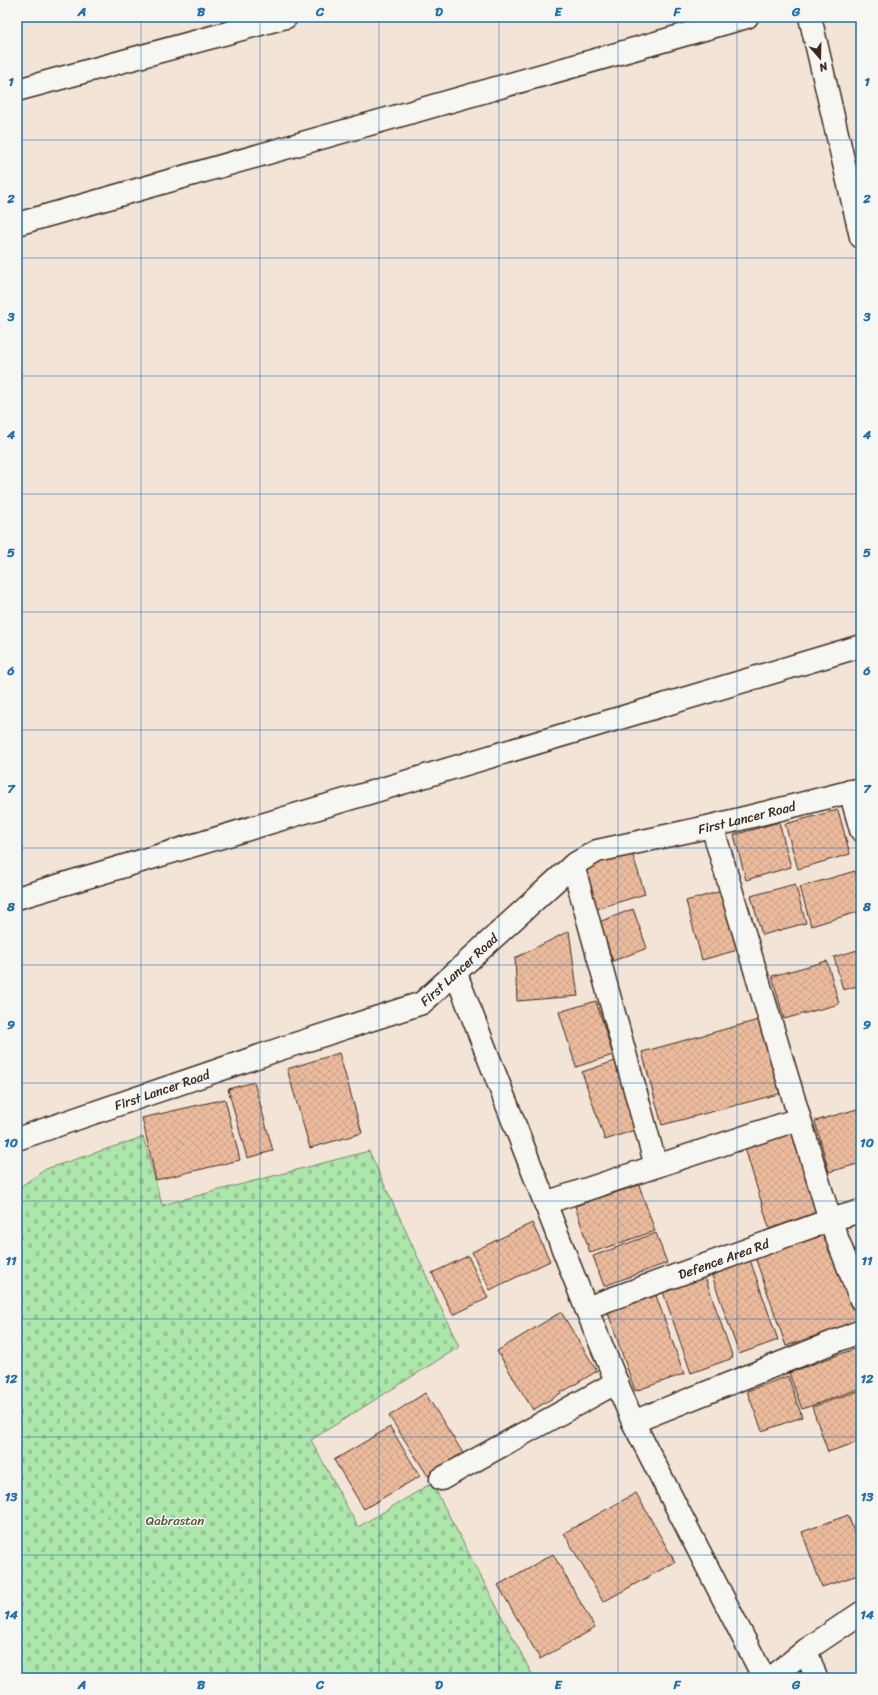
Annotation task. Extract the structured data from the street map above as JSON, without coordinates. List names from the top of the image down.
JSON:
{
  "streets": {
    "street": ["First Lancer Road", "Defence Area Rd"]
  },
  "parks": ["Qabrastan"],
  "north": "bottom",
  "grid": {
    "columns": [
      "A",
      "B",
      "C",
      "D",
      "E",
      "F",
      "G"
    ],
    "rows": [
      "1",
      "2",
      "3",
      "4",
      "5",
      "6",
      "7",
      "8",
      "9",
      "10",
      "11",
      "12",
      "13",
      "14"
    ]
  }
}
